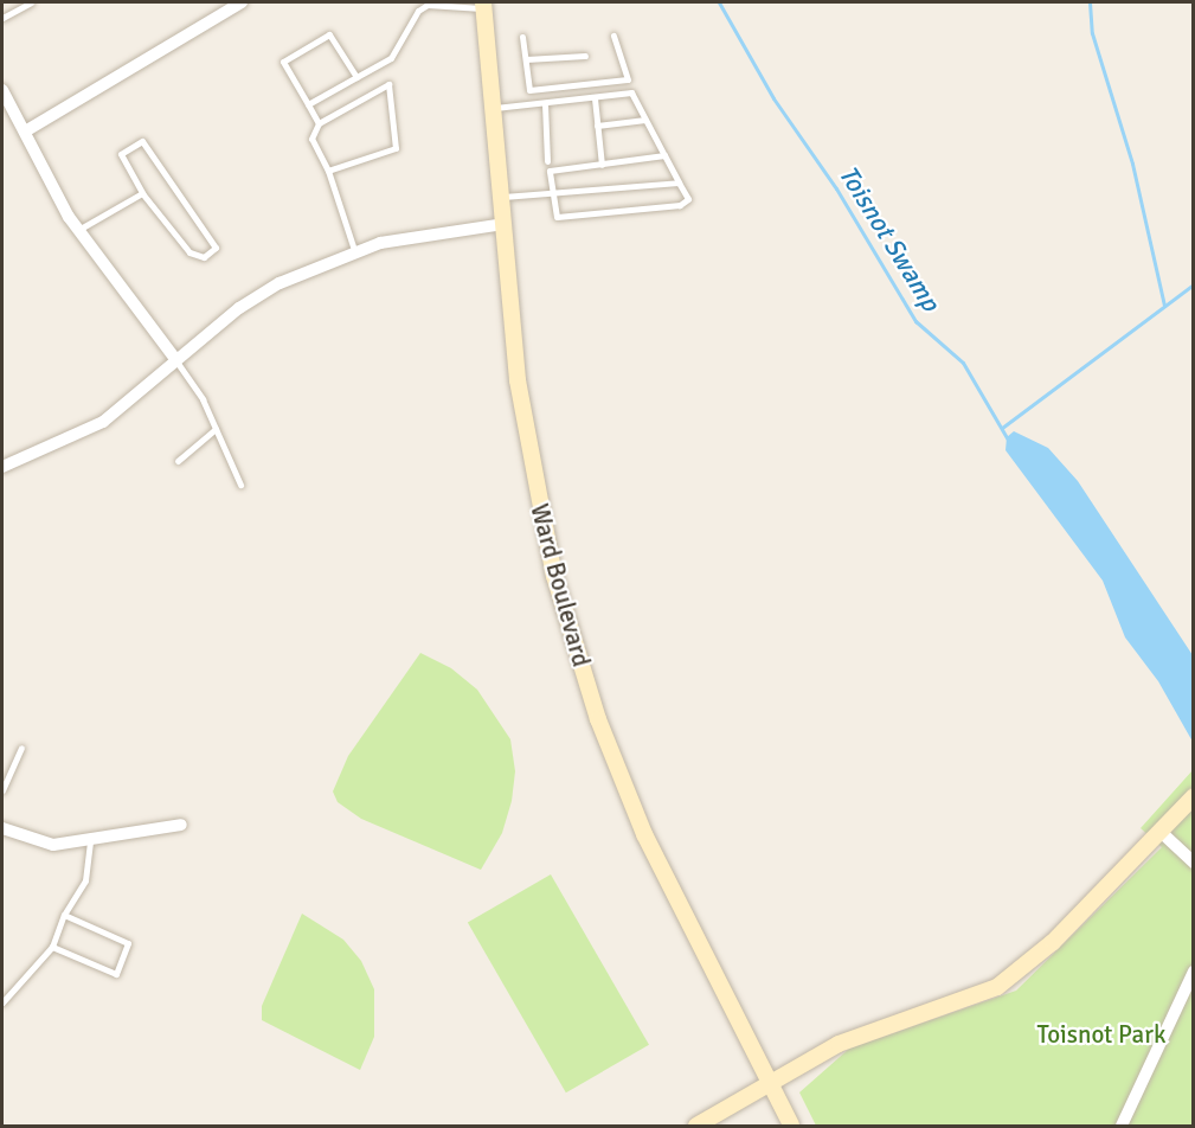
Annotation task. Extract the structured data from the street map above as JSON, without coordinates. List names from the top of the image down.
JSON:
{
  "streets": {
    "main road": ["Ward Boulevard"]
  },
  "water": ["Toisnot Swamp"],
  "parks": ["Toisnot Park"]
}
